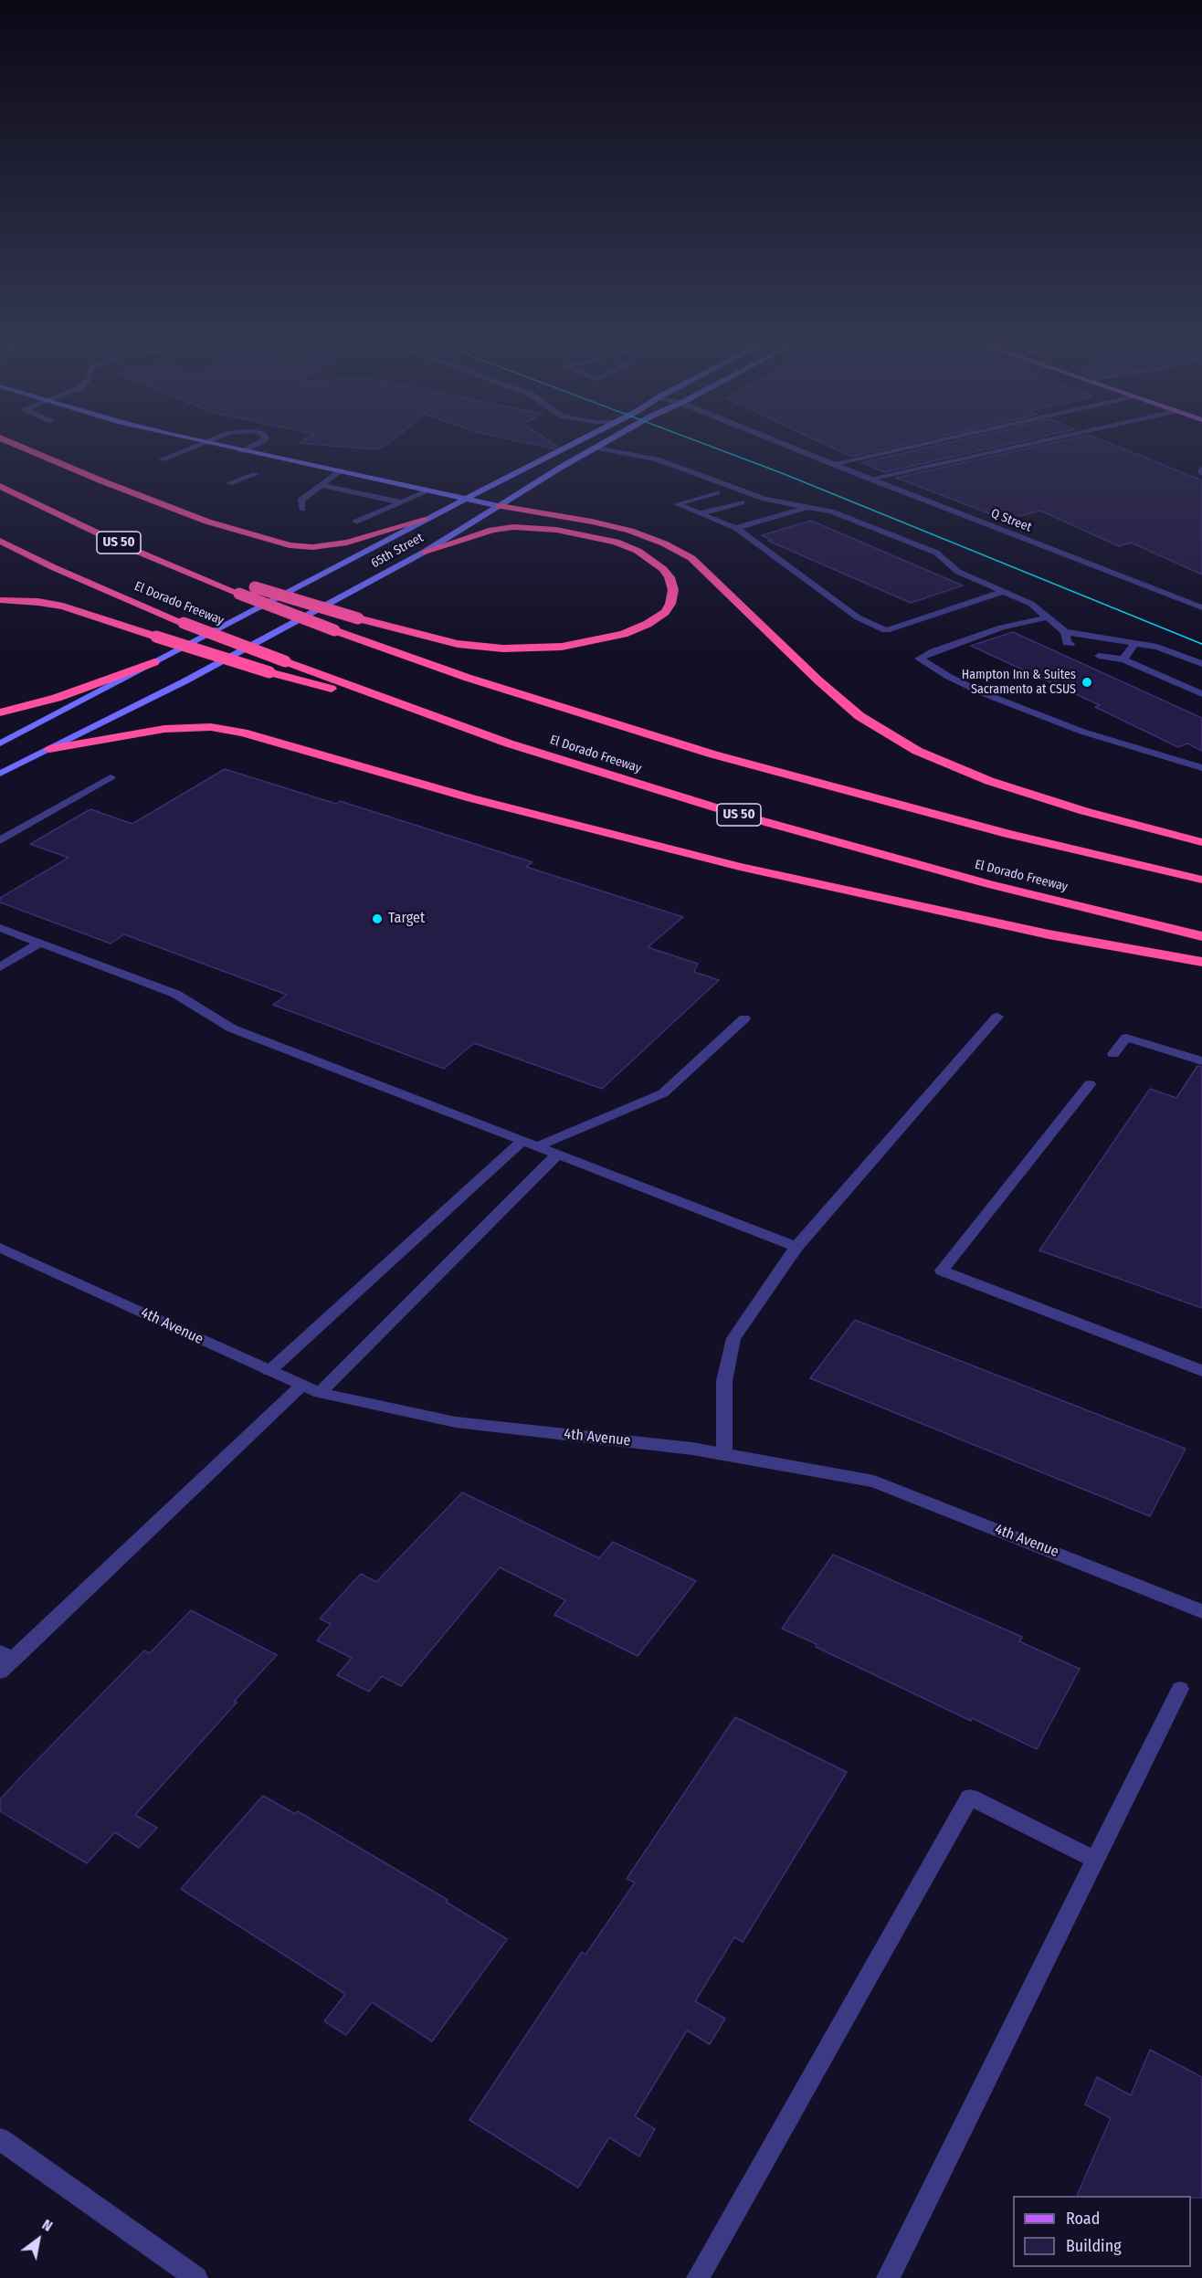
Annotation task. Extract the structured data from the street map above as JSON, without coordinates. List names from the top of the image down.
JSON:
{
  "streets": {
    "highway": ["US 50", "El Dorado Freeway"],
    "main road": ["65th Street"],
    "street": ["Q Street", "4th Avenue"]
  },
  "places": ["Hampton Inn & Suites Sacramento at CSUS", "Target"],
  "legend": ["Road", "Building"],
  "north": "top right"
}
